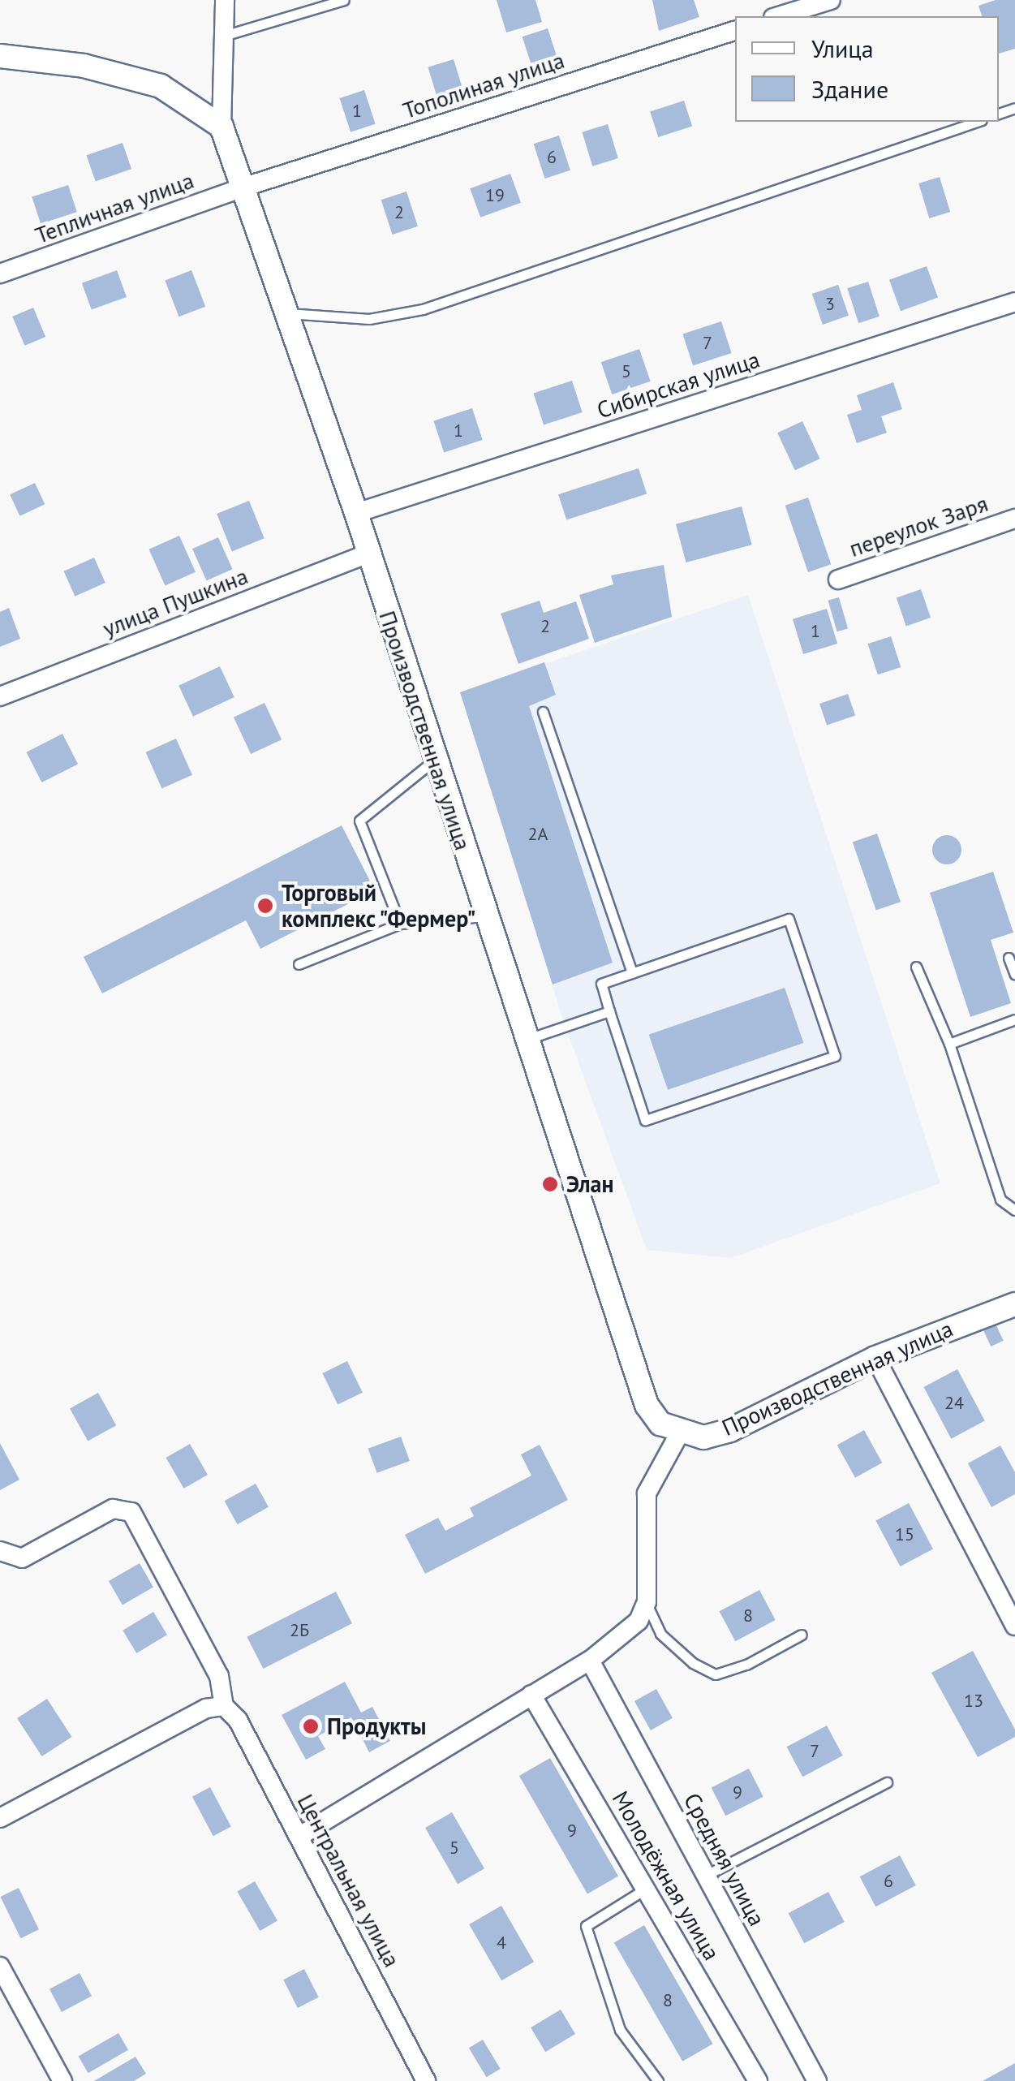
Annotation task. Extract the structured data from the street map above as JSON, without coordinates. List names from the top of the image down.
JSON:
{
  "streets": {
    "street": [
      "Тополиная улица",
      "Тепличная улица",
      "Сибирская улица",
      "переулок Заря",
      "улица Пушкина",
      "Производственная улица",
      "Средняя улица",
      "Молодёжная улица",
      "Центральная улица"
    ]
  },
  "crossings": [
    ["Тополиная улица", "Тепличная улица"],
    ["Тополиная улица", "Производственная улица"],
    ["Тепличная улица", "Производственная улица"],
    ["Сибирская улица", "Производственная улица"],
    ["улица Пушкина", "Производственная улица"]
  ],
  "places": ["Торговый комплекс \"Фермер\"", "Элан", "Продукты"],
  "house_numbers": [
    "1",
    "6",
    "19",
    "2",
    "3",
    "7",
    "5",
    "1",
    "2",
    "1",
    "2А",
    "24",
    "15",
    "8",
    "2Б",
    "13",
    "7",
    "9",
    "9",
    "5",
    "6",
    "4",
    "8"
  ],
  "legend": ["Улица", "Здание"]
}
